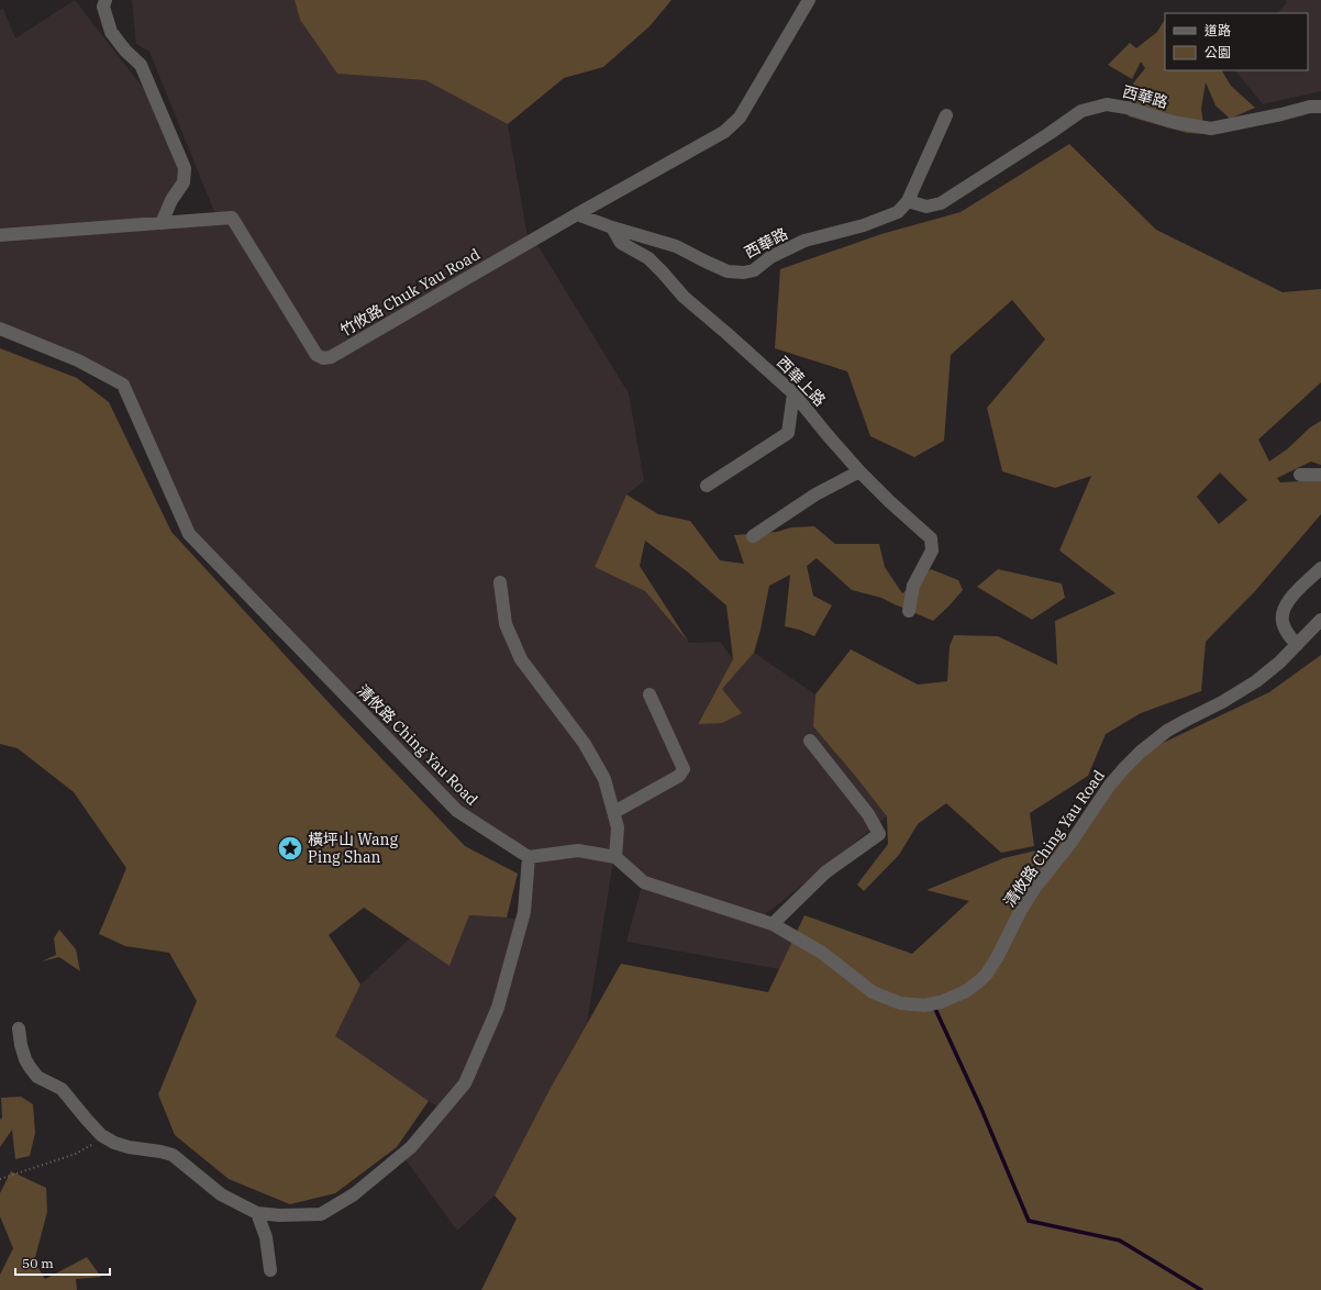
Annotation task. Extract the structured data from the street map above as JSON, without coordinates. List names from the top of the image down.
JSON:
{
  "streets": {
    "street": [
      "西華路",
      "竹攸路 Chuk Yau Road",
      "西華上路",
      "清攸路 Ching Yau Road"
    ]
  },
  "crossings": [
    ["西華路", "西華上路"]
  ],
  "places": {
    "place": ["橫坪山 Wang Ping Shan"]
  },
  "legend": ["道路", "公園"],
  "scale_bar": "50 m"
}
